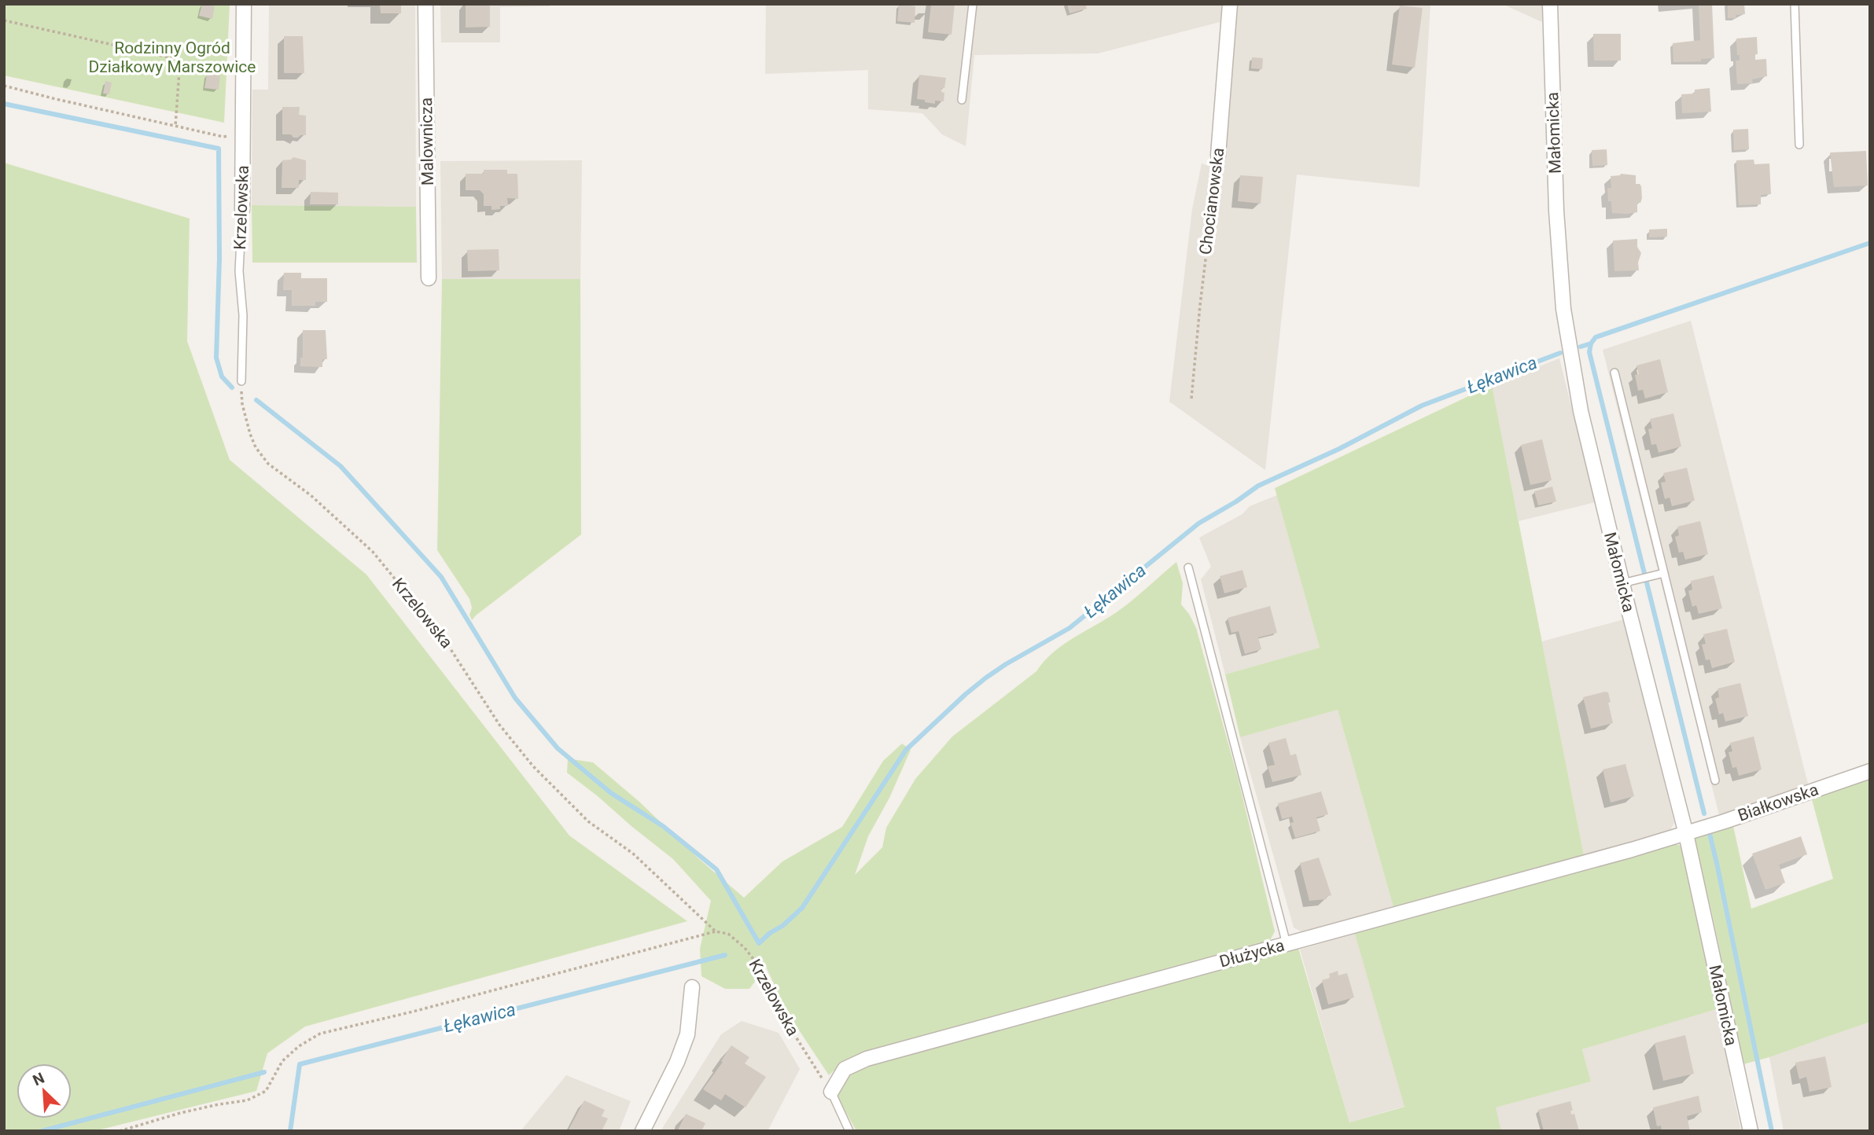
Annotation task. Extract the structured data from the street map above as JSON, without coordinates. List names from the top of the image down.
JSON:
{
  "streets": {
    "street": [
      "Małomicka",
      "Malownicza",
      "Chocianowska",
      "Krzelowska",
      "Białkowska",
      "Dłużycka"
    ]
  },
  "crossings": [
    ["Małomicka", "Białkowska"],
    ["Małomicka", "Dłużycka"],
    ["Krzelowska", "Dłużycka"],
    ["Białkowska", "Dłużycka"]
  ],
  "water": ["Łękawica"],
  "parks": ["Rodzinny Ogród Działkowy Marszowice"],
  "north": "top left"
}
